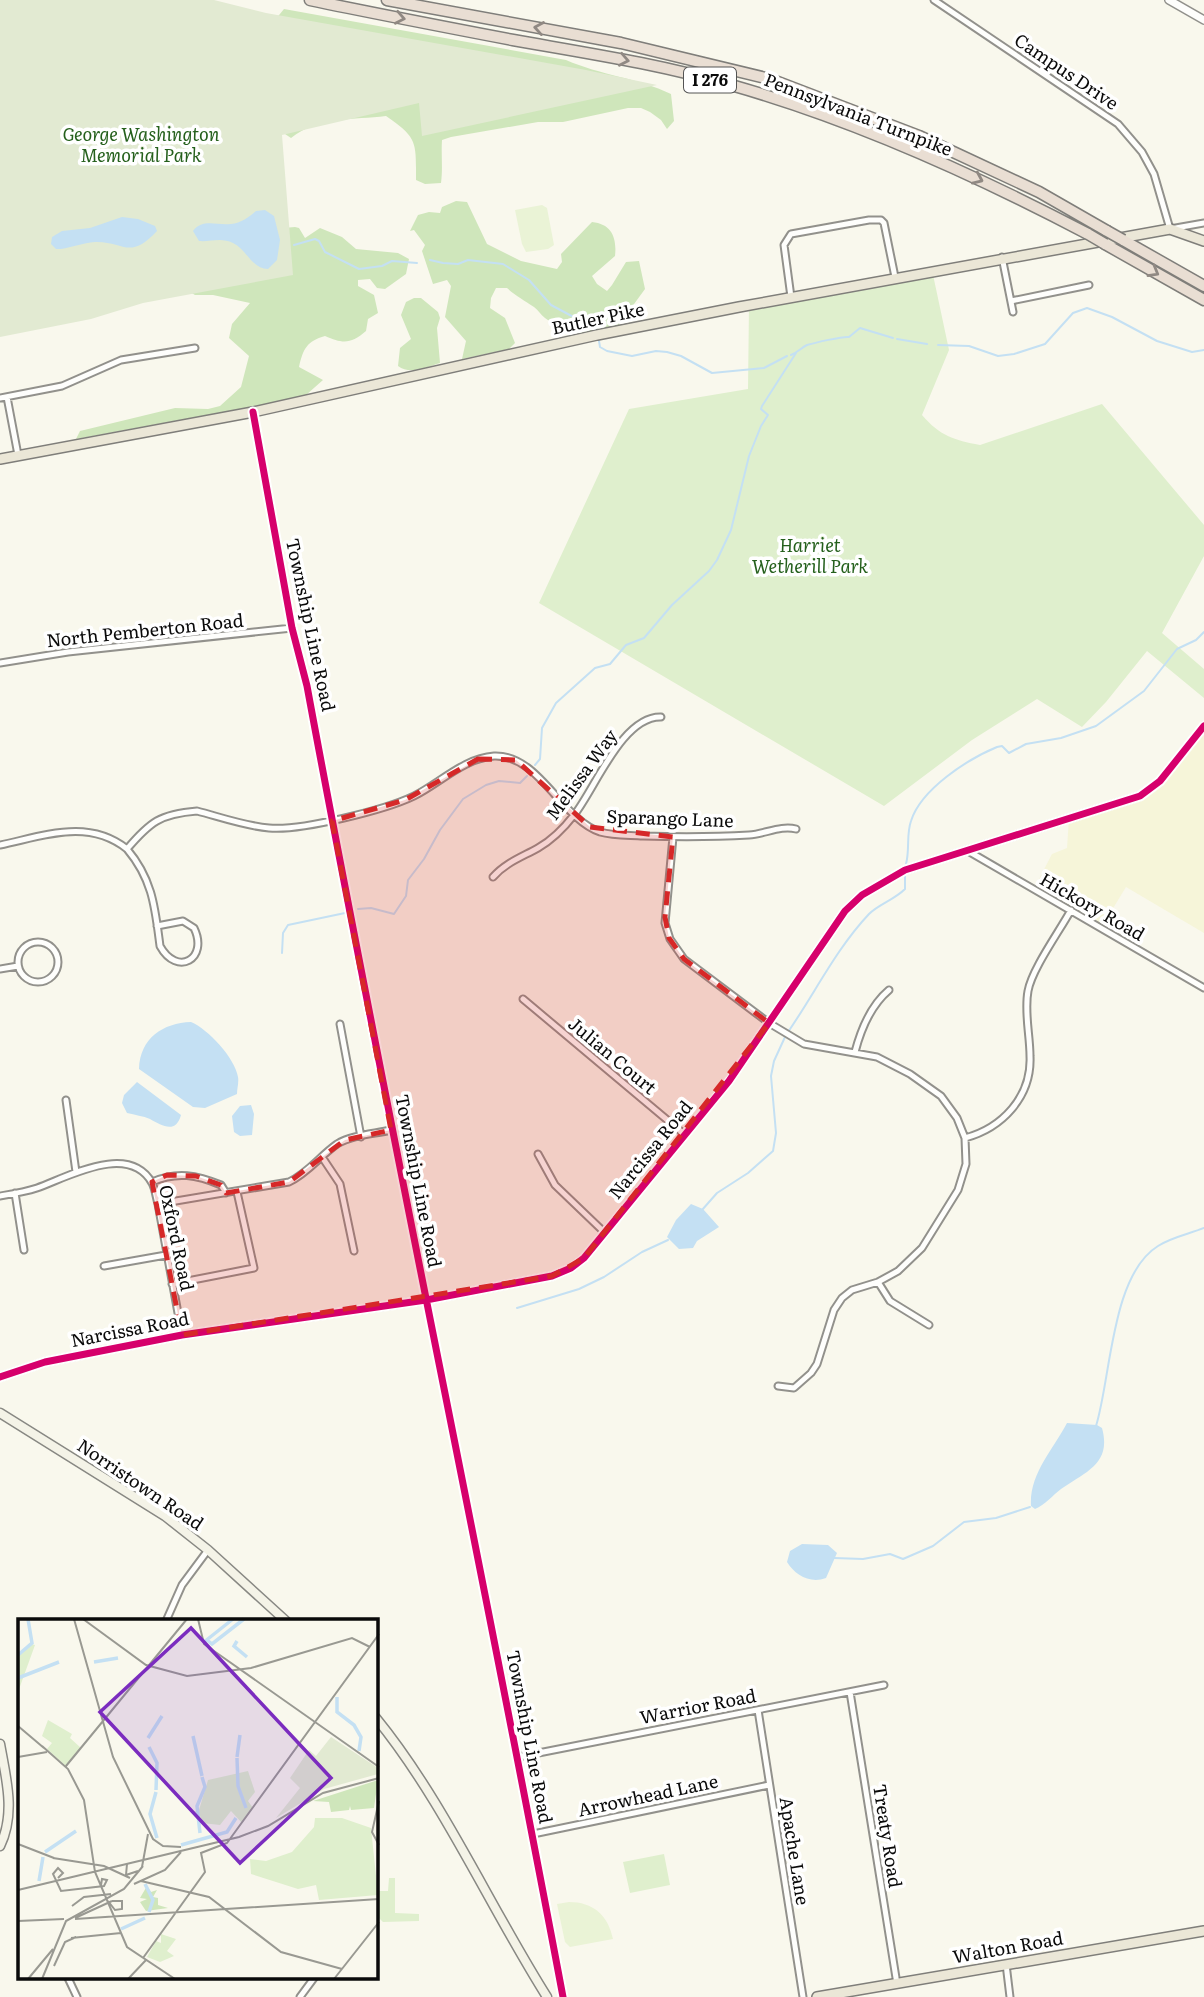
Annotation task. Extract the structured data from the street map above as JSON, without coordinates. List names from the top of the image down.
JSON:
{
  "streets": {
    "highway": ["I 276", "Pennsylvania Turnpike"],
    "main road": ["Butler Pike", "Norristown Road", "Walton Road"],
    "street": [
      "Campus Drive",
      "Township Line Road",
      "North Pemberton Road",
      "Melissa Way",
      "Sparango Lane",
      "Hickory Road",
      "Julian Court",
      "Narcissa Road",
      "Oxford Road",
      "Warrior Road",
      "Arrowhead Lane",
      "Treaty Road",
      "Apache Lane"
    ]
  },
  "crossings": [
    ["Campus Drive", "Butler Pike"],
    ["Butler Pike", "Township Line Road"],
    ["Township Line Road", "North Pemberton Road"],
    ["Township Line Road", "Sparango Lane"],
    ["Township Line Road", "Narcissa Road"],
    ["Township Line Road", "Warrior Road"],
    ["Township Line Road", "Arrowhead Lane"],
    ["Melissa Way", "Sparango Lane"],
    ["Hickory Road", "Narcissa Road"],
    ["Julian Court", "Narcissa Road"],
    ["Narcissa Road", "Oxford Road"],
    ["Warrior Road", "Treaty Road"],
    ["Warrior Road", "Apache Lane"],
    ["Arrowhead Lane", "Apache Lane"],
    ["Treaty Road", "Walton Road"]
  ],
  "parks": ["George Washington Memorial Park", "Harriet Wetherill Park"]
}
